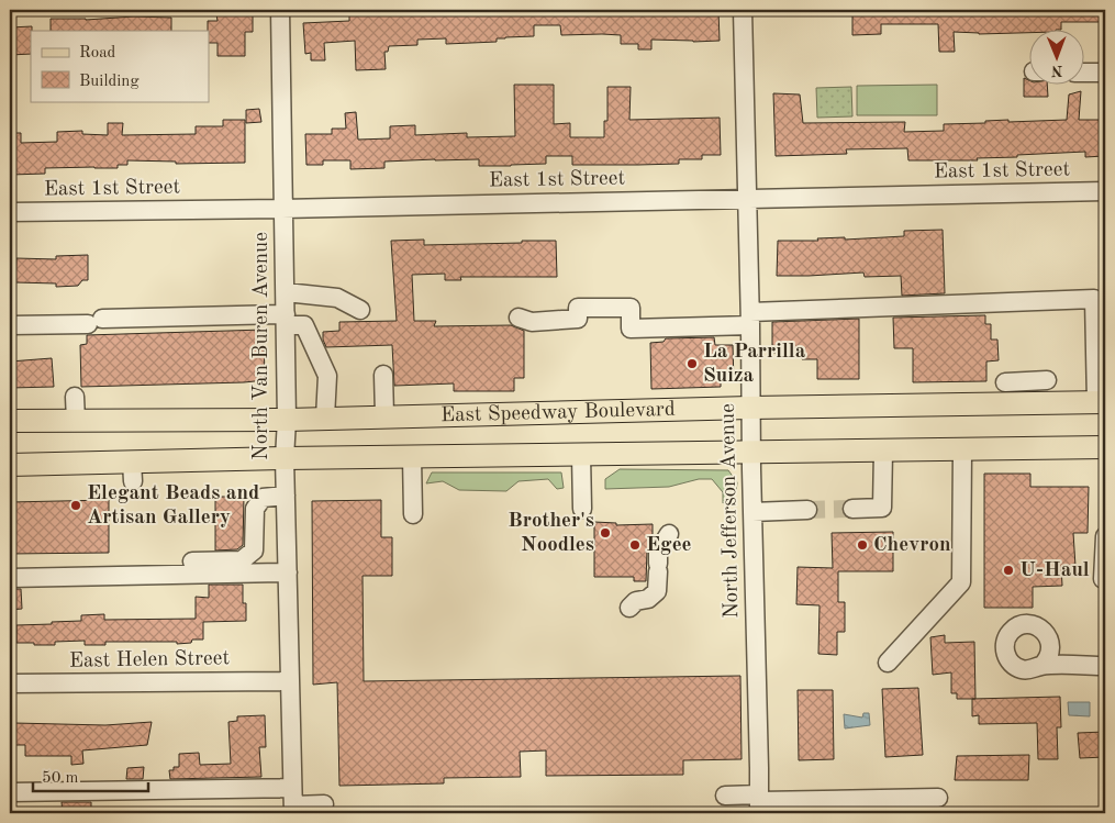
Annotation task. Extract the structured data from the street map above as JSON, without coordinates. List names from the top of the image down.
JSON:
{
  "streets": {
    "main road": ["East Speedway Boulevard"],
    "street": [
      "East 1st Street",
      "North Van Buren Avenue",
      "North Jefferson Avenue",
      "East Helen Street"
    ]
  },
  "crossings": [
    ["East 1st Street", "North Van Buren Avenue"],
    ["East 1st Street", "North Jefferson Avenue"],
    ["North Van Buren Avenue", "East Speedway Boulevard"],
    ["North Van Buren Avenue", "East Helen Street"],
    ["East Speedway Boulevard", "North Jefferson Avenue"]
  ],
  "places": [
    "La Parrilla Suiza",
    "Elegant Beads and Artisan Gallery",
    "Brother's Noodles",
    "Egee",
    "Chevron",
    "U-Haul"
  ],
  "legend": ["Road", "Building"],
  "scale_bar": "50 m",
  "north": "bottom"
}
